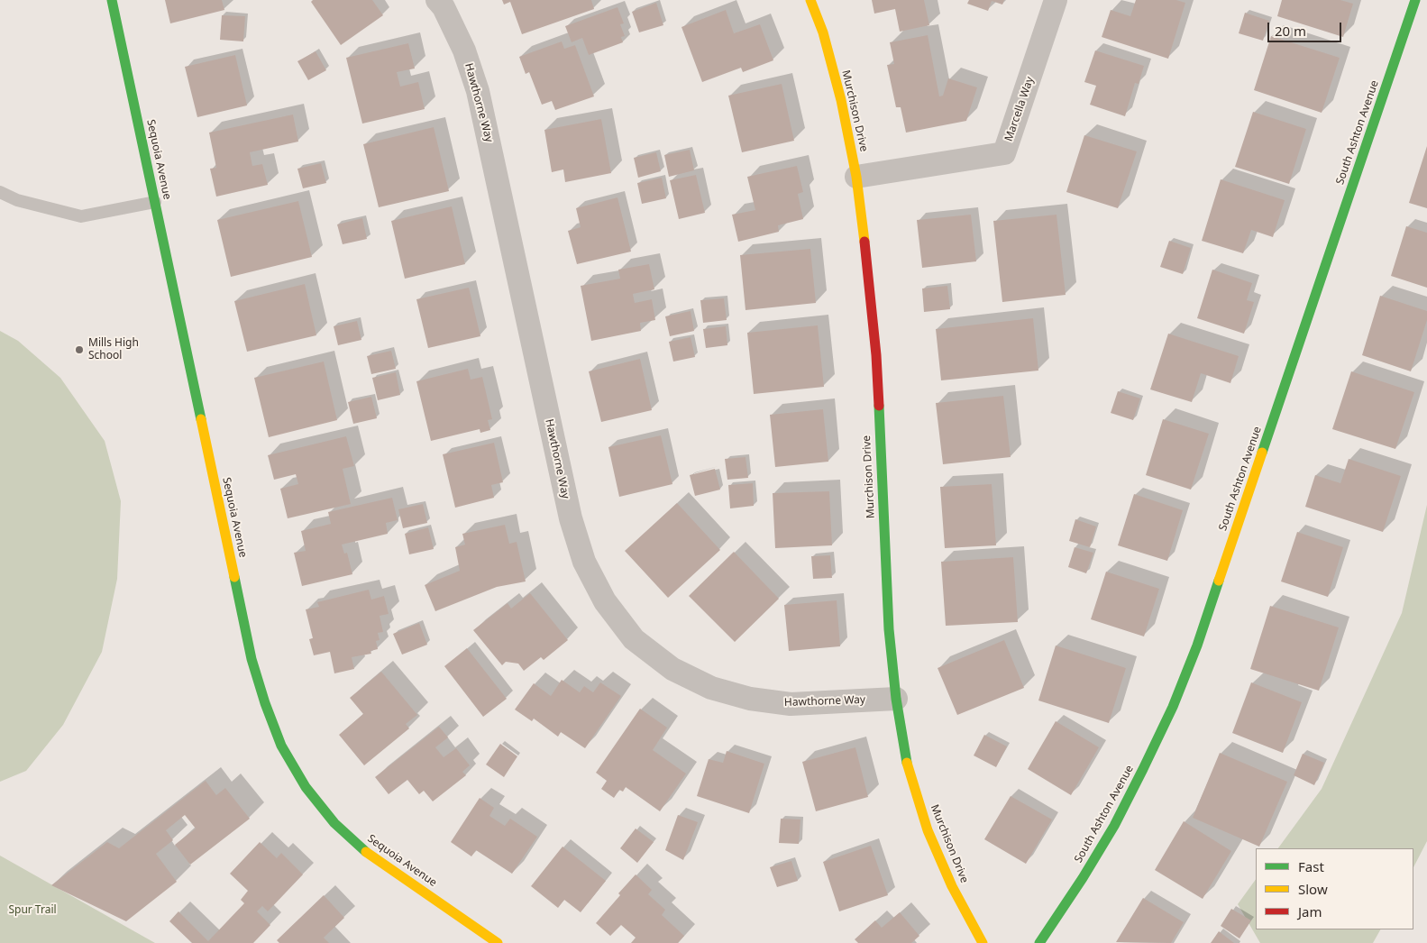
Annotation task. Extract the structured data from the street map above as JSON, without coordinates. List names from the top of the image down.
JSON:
{
  "streets": {
    "street": [
      "Hawthorne Way",
      "Marcella Way",
      "Murchison Drive",
      "South Ashton Avenue",
      "Sequoia Avenue"
    ]
  },
  "crossings": [
    ["Hawthorne Way", "Murchison Drive"],
    ["Marcella Way", "Murchison Drive"]
  ],
  "parks": ["Spur Trail"],
  "places": ["Mills High School"],
  "legend": ["Fast", "Slow", "Jam"],
  "scale_bar": "20 m"
}
